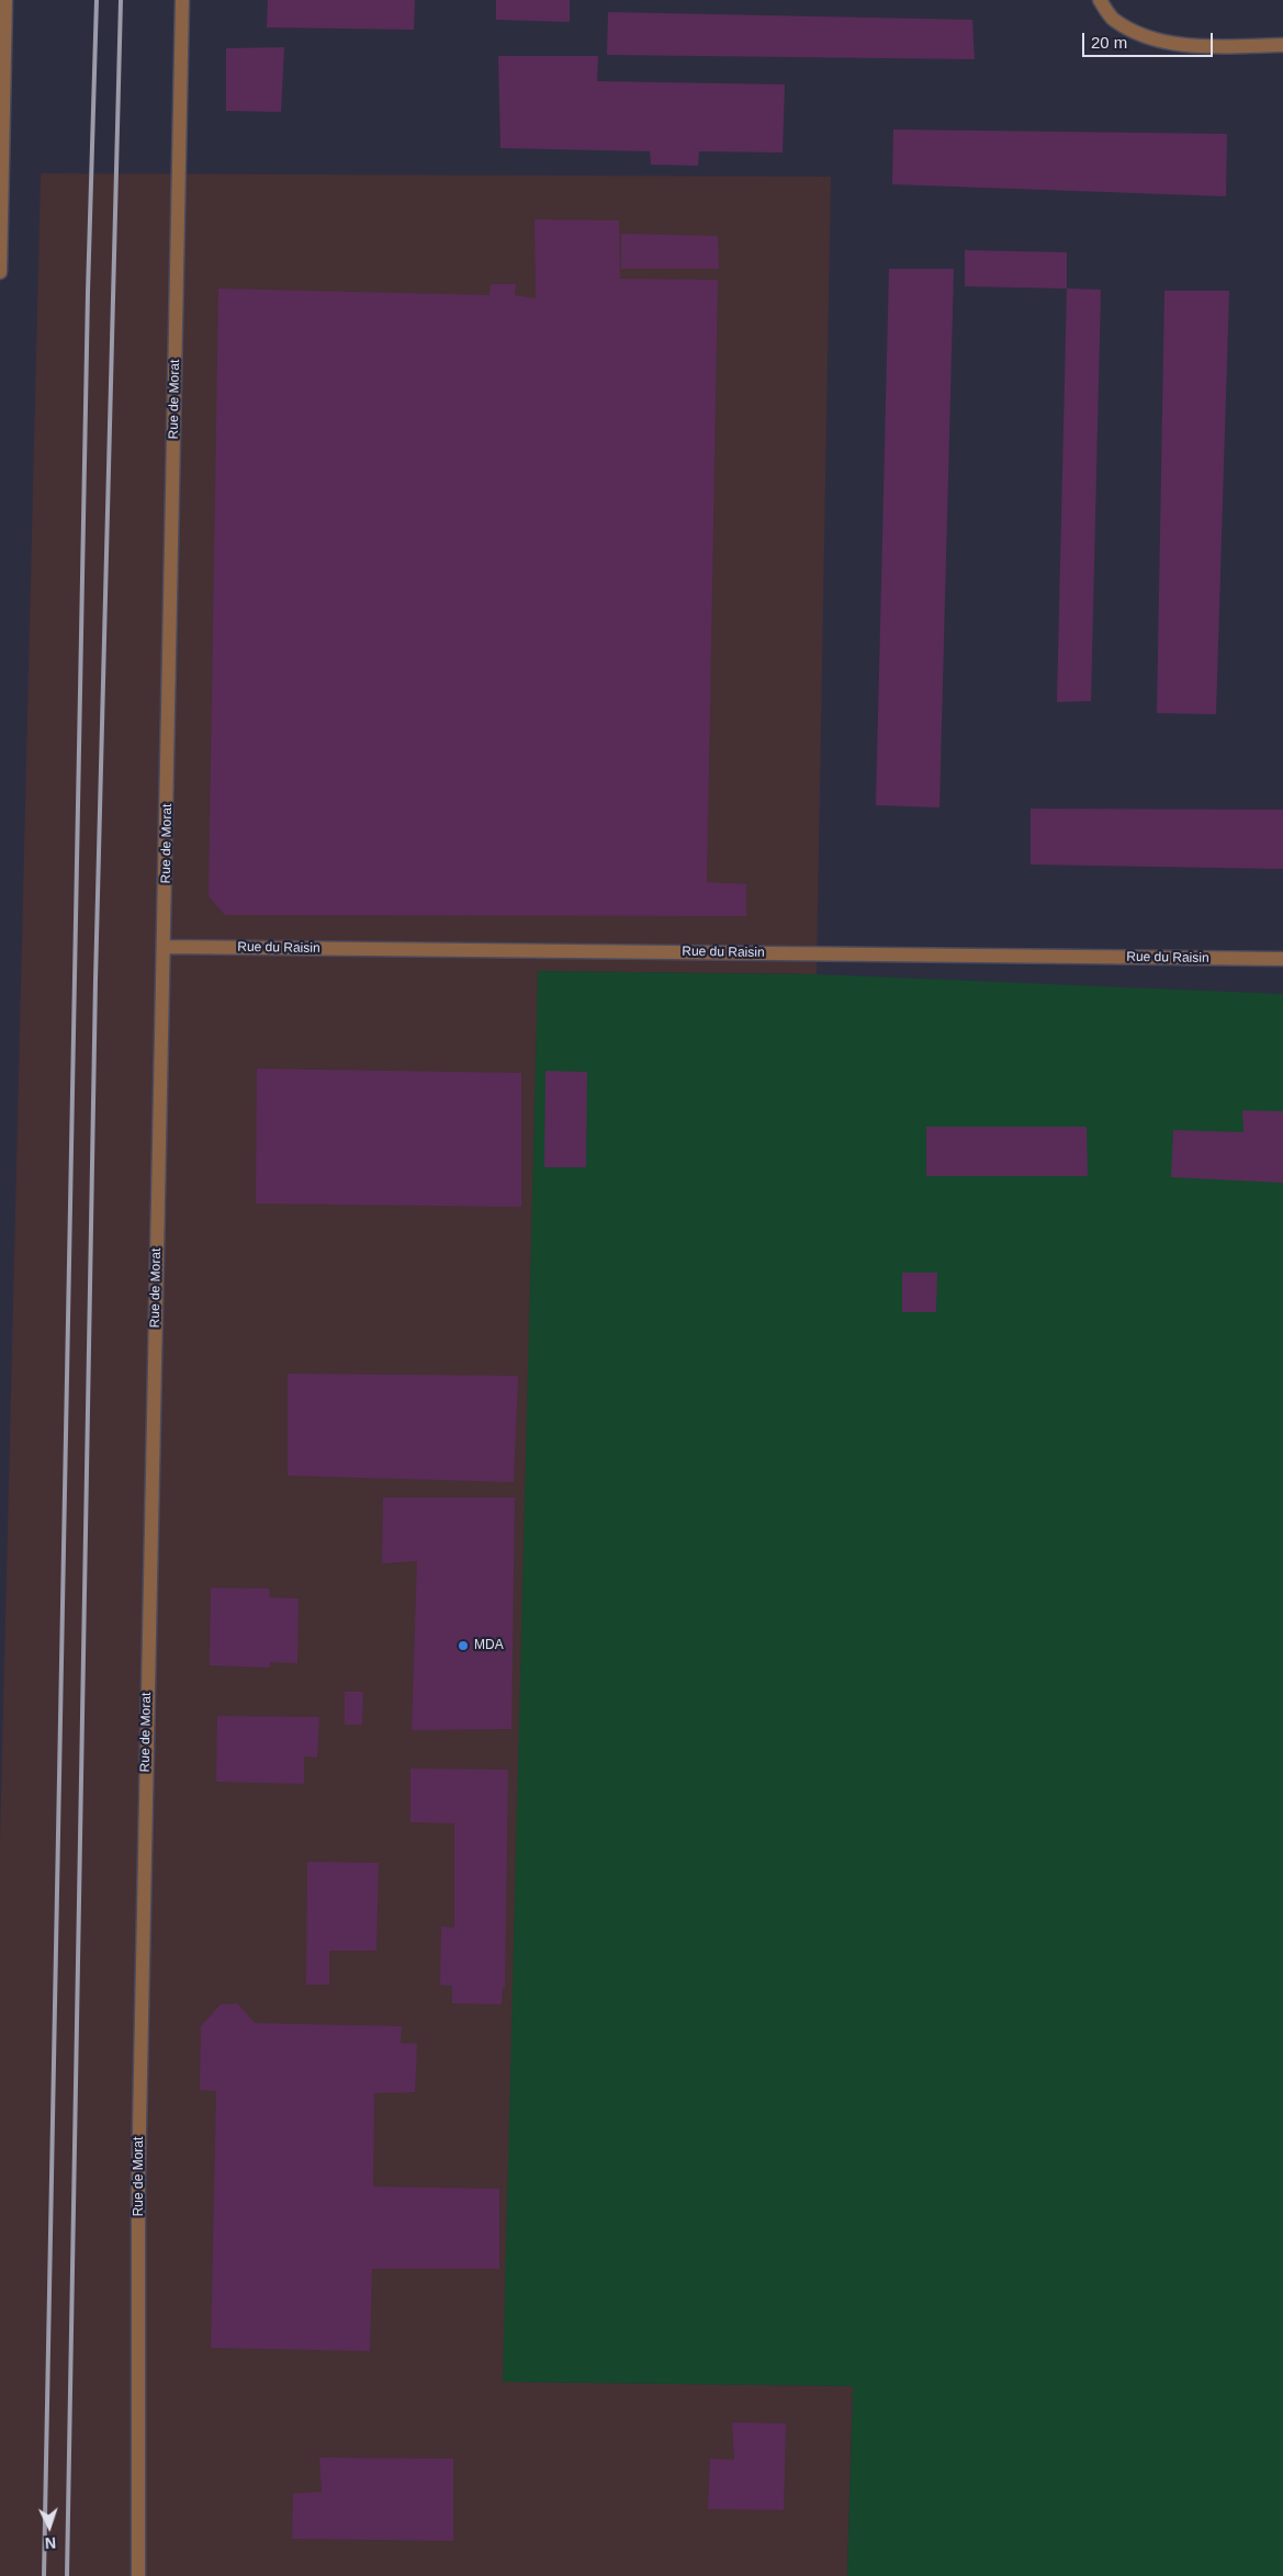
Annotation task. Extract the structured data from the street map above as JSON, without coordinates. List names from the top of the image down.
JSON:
{
  "streets": {
    "street": ["Rue de Morat", "Rue du Raisin"]
  },
  "crossings": [
    ["Rue de Morat", "Rue du Raisin"]
  ],
  "places": ["MDA"],
  "scale_bar": "20 m",
  "north": "bottom"
}
